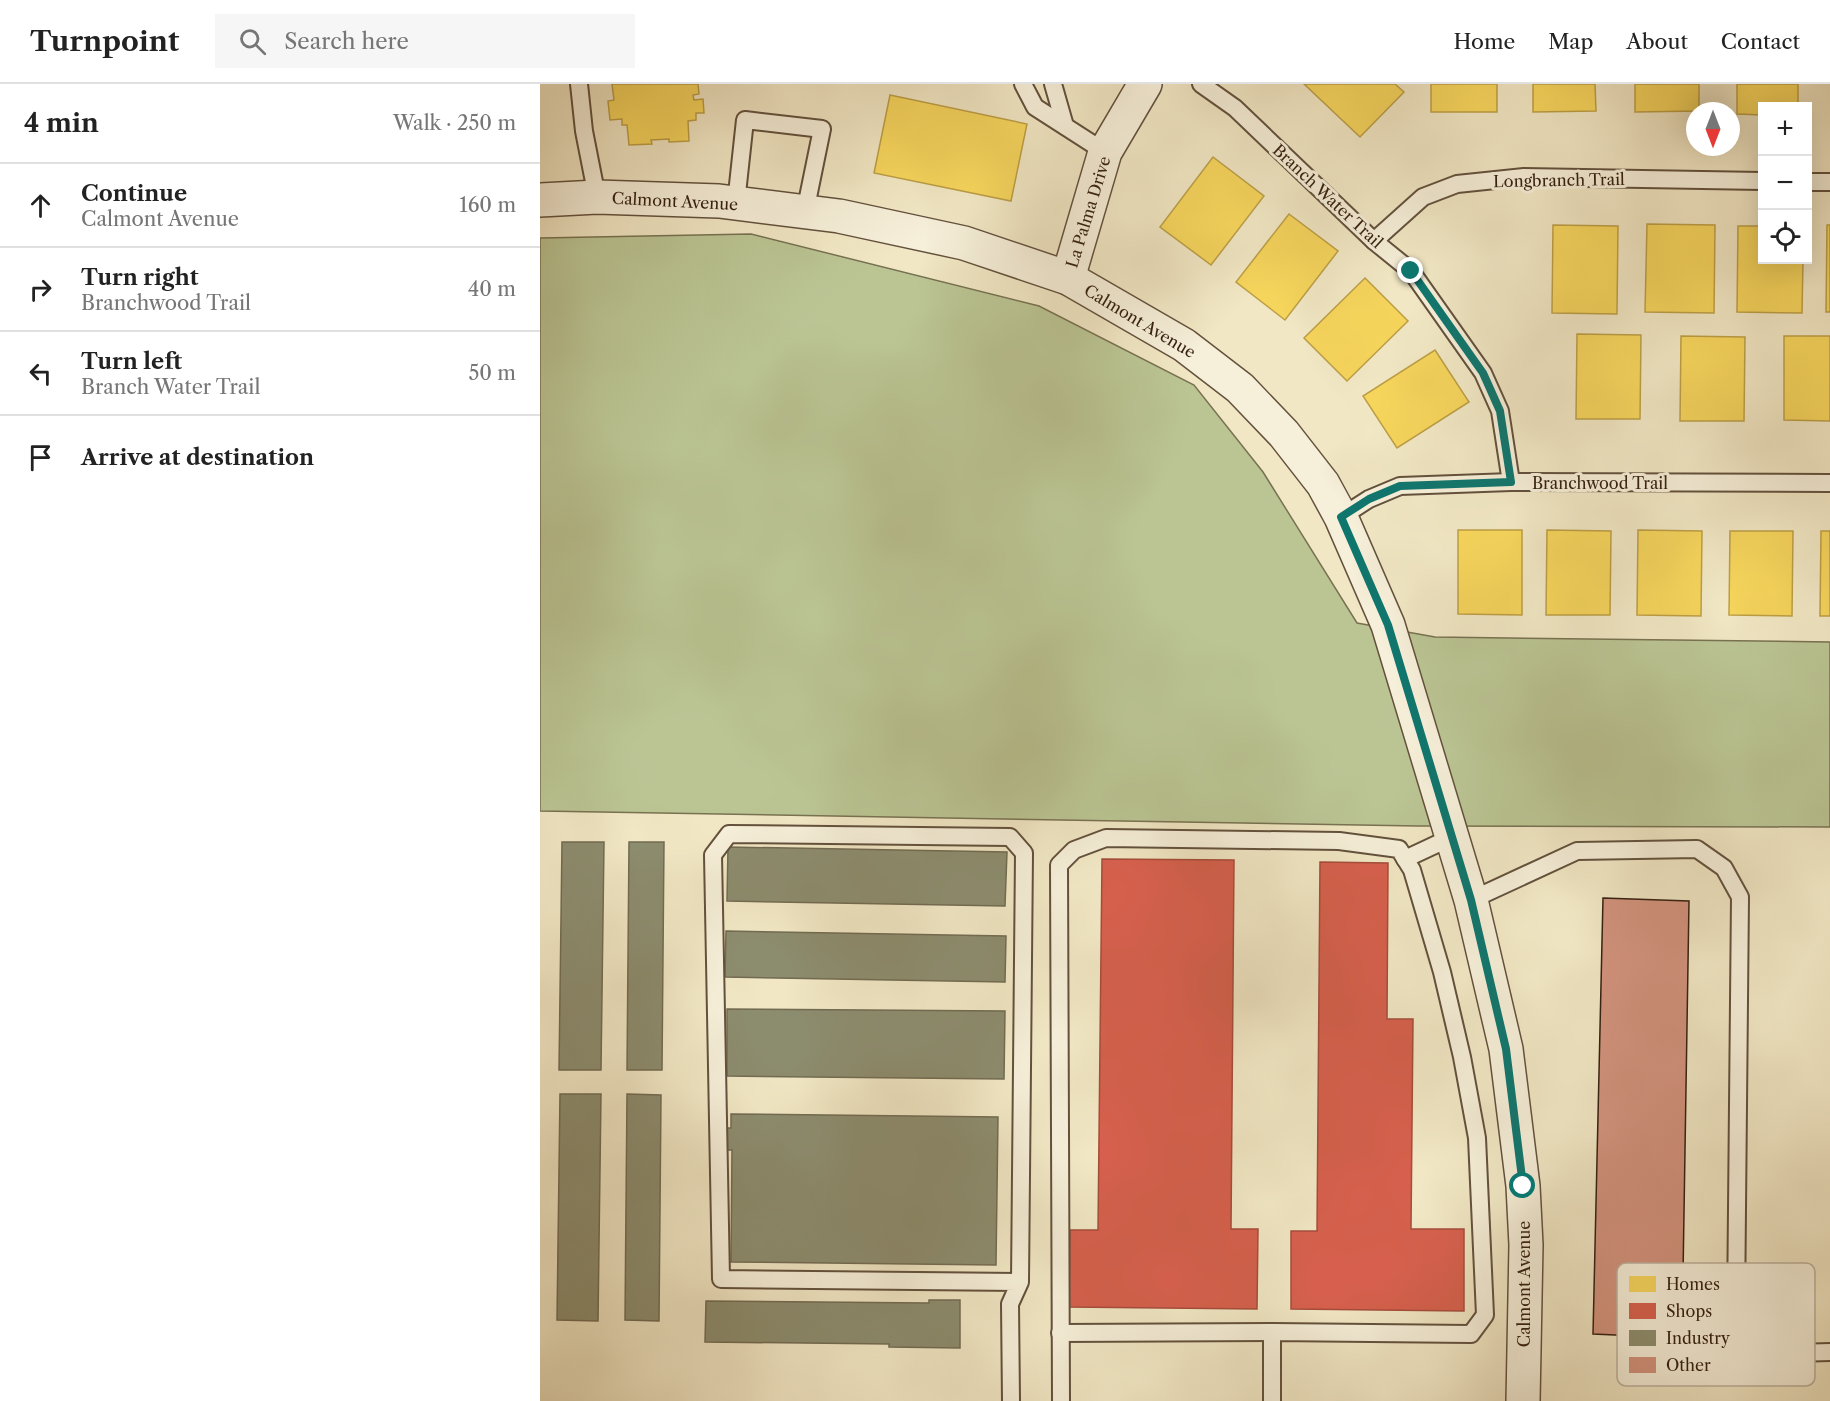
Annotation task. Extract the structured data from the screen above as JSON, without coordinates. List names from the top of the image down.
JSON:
{
  "streets": {
    "street": ["Calmont Avenue", "La Palma Drive"],
    "lane": ["Longbranch Trail", "Branch Water Trail", "Branchwood Trail"]
  },
  "crossings": [
    ["Longbranch Trail", "Branch Water Trail"],
    ["Branch Water Trail", "Branchwood Trail"],
    ["Calmont Avenue", "La Palma Drive"],
    ["Calmont Avenue", "Branchwood Trail"]
  ],
  "legend": [
    "Homes",
    "Shops",
    "Industry",
    "Other"
  ],
  "north": "bottom",
  "page": {
    "header": "Turnpoint",
    "search": "Search here",
    "nav": [
      "Home",
      "Map",
      "About",
      "Contact"
    ],
    "heading": ["4 min", "Walk · 250 m"],
    "map_buttons": ["+", "−"],
    "list": [
      ["Continue", "Calmont Avenue", "160 m"],
      ["Turn right", "Branchwood Trail", "40 m"],
      ["Turn left", "Branch Water Trail", "50 m"],
      "Arrive at destination"
    ]
  }
}
